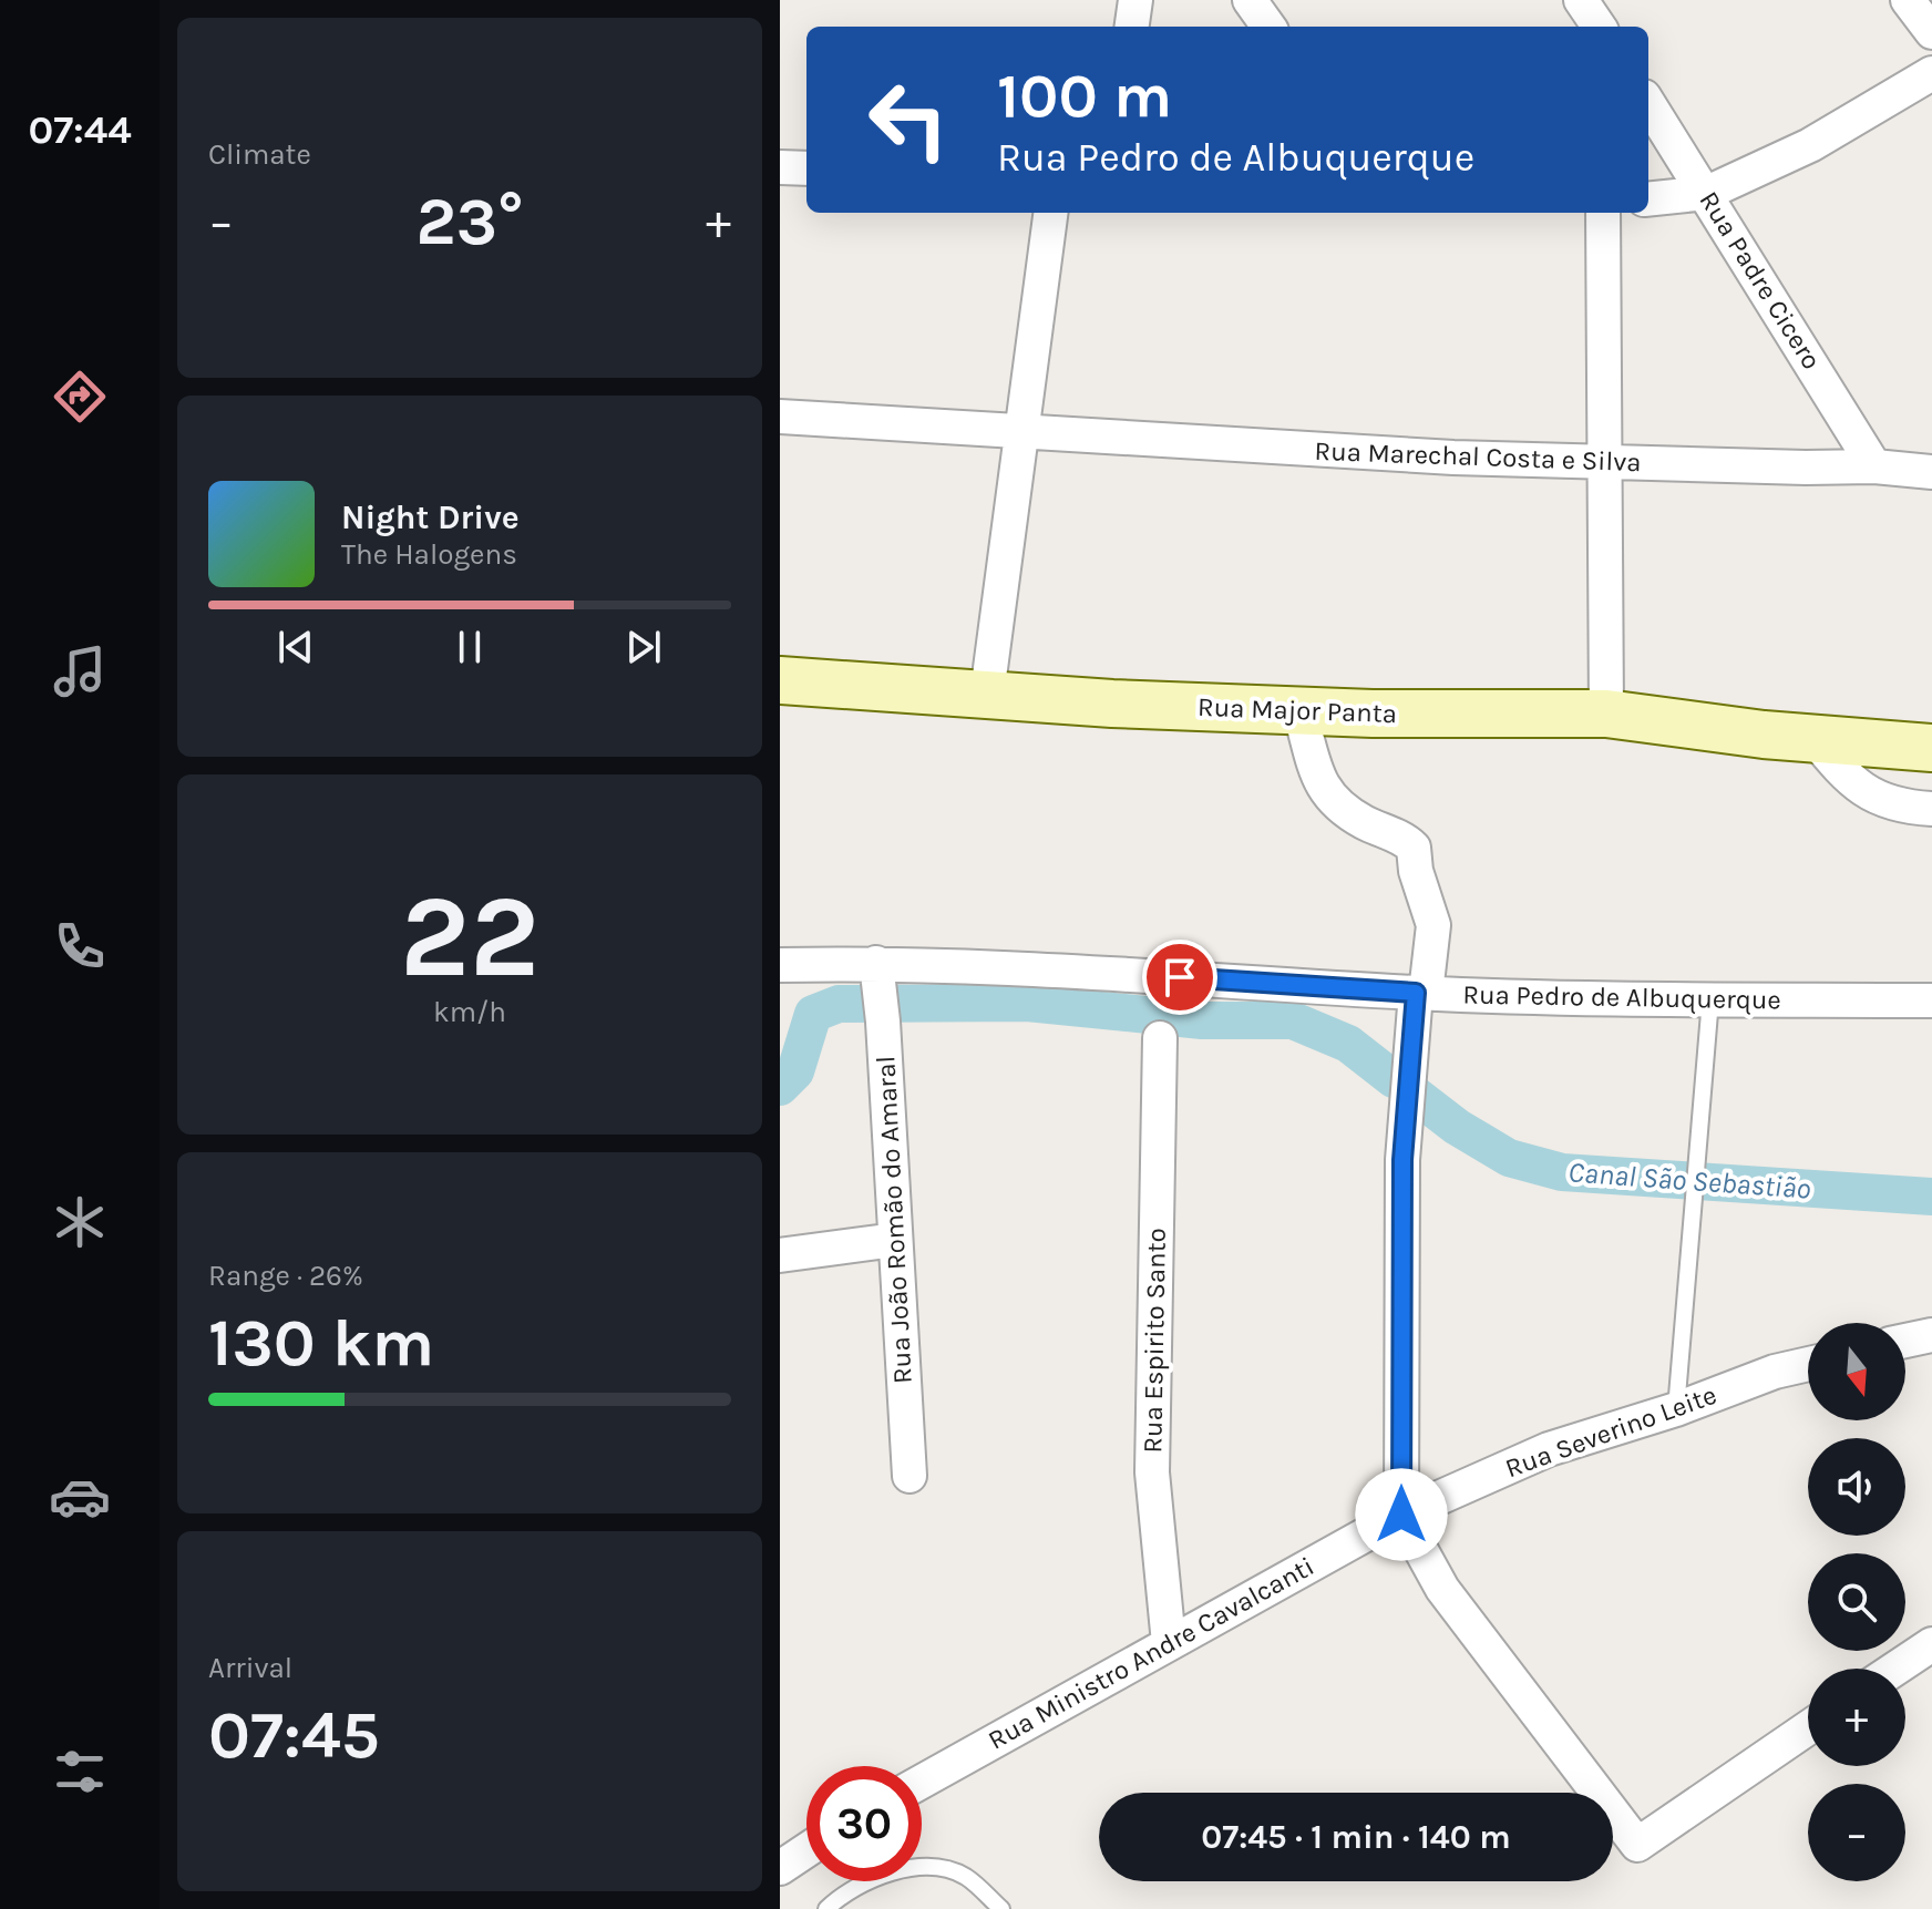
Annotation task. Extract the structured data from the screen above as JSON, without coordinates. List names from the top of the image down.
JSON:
{
  "streets": {
    "street": [
      "Rua Padre Cicero",
      "Rua Marechal Costa e Silva",
      "Rua Major Panta",
      "Rua Pedro de Albuquerque",
      "Rua João Romão do Amaral",
      "Rua Espirito Santo",
      "Rua Severino Leite",
      "Rua Ministro Andre Cavalcanti"
    ]
  },
  "crossings": [
    ["Rua Padre Cicero", "Rua Marechal Costa e Silva"],
    ["Rua Pedro de Albuquerque", "Rua João Romão do Amaral"],
    ["Rua Espirito Santo", "Rua Ministro Andre Cavalcanti"],
    ["Rua Severino Leite", "Rua Ministro Andre Cavalcanti"]
  ],
  "water": ["Canal São Sebastião"],
  "north": "bottom",
  "page": {
    "tabs": "07:44",
    "tile": [
      "Climate",
      ["22", "km/h"],
      ["Range · 26%", "130 km"],
      ["Arrival", "07:45"]
    ],
    "turn": ["100 m", "Rua Pedro de Albuquerque"],
    "heat": ["−", "23°", "+"],
    "song": ["Night Drive", "The Halogens"],
    "map_buttons": ["+", "−"],
    "limit": "30",
    "trip": "07:45 · 1 min · 140 m"
  }
}
